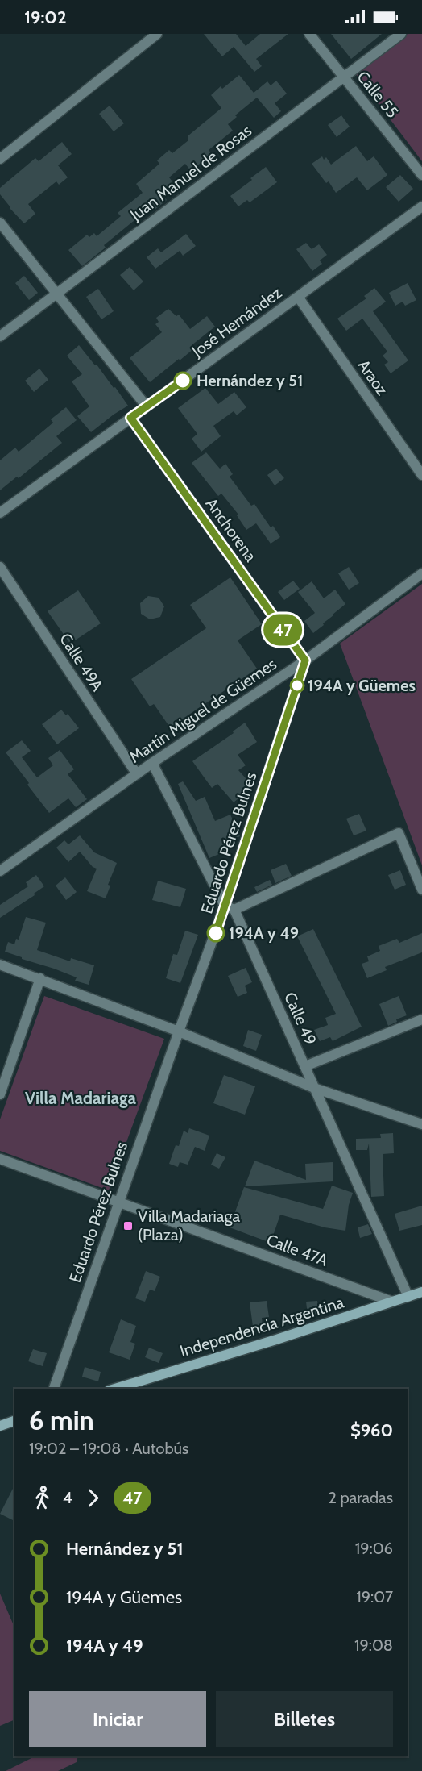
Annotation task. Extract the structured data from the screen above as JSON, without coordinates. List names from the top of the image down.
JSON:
{
  "streets": {
    "main road": ["Independencia Argentina"],
    "street": [
      "Calle 55",
      "Juan Manuel de Rosas",
      "José Hernández",
      "Araoz",
      "Anchorena",
      "Calle 49A",
      "Martín Miguel de Güemes",
      "Eduardo Pérez Bulnes",
      "Calle 49",
      "Calle 47A"
    ]
  },
  "crossings": [
    ["Calle 55", "Juan Manuel de Rosas"],
    ["José Hernández", "Araoz"],
    ["José Hernández", "Anchorena"],
    ["Anchorena", "Martín Miguel de Güemes"],
    ["Anchorena", "Eduardo Pérez Bulnes"],
    ["Calle 49A", "Martín Miguel de Güemes"],
    ["Martín Miguel de Güemes", "Eduardo Pérez Bulnes"],
    ["Eduardo Pérez Bulnes", "Calle 47A"],
    ["Calle 49", "Independencia Argentina"],
    ["Calle 47A", "Independencia Argentina"]
  ],
  "districts": ["Villa Madariaga"],
  "places": {
    "other": ["Hernández y 51", "194A y Güemes", "194A y 49"],
    "transit": ["Villa Madariaga (Plaza)"]
  },
  "lines": ["bus line 47"],
  "page": {
    "status": "19:02",
    "on_map": "47",
    "heading": ["6 min", "19:02 – 19:08 · Autobús", "$960"],
    "legs": ["4", "47", "2 paradas"],
    "list": [
      {
        "name": "Hernández y 51",
        "value": "19:06"
      },
      {
        "name": "194A y Güemes",
        "value": "19:07"
      },
      {
        "name": "194A y 49",
        "value": "19:08"
      }
    ],
    "buttons": ["Iniciar", "Billetes"]
  }
}
